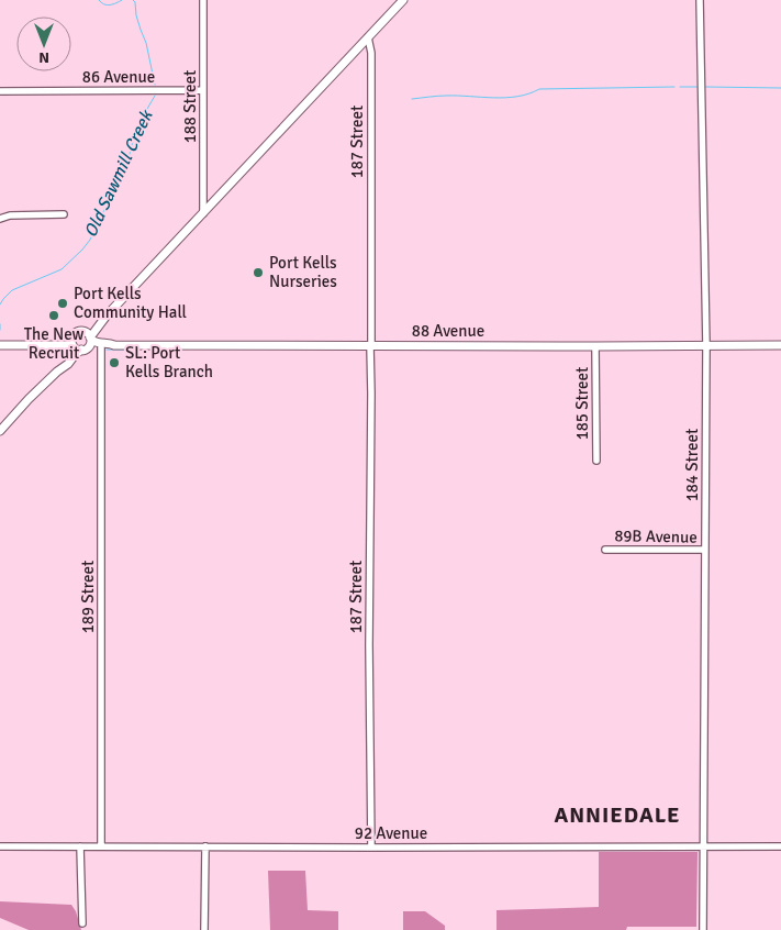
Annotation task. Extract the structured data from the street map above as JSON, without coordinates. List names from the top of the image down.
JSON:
{
  "streets": {
    "main road": ["88 Avenue"],
    "street": [
      "86 Avenue",
      "188 Street",
      "187 Street",
      "185 Street",
      "184 Street",
      "89B Avenue",
      "189 Street",
      "92 Avenue"
    ]
  },
  "crossings": [
    ["86 Avenue", "188 Street"],
    ["187 Street", "88 Avenue"],
    ["187 Street", "92 Avenue"],
    ["88 Avenue", "185 Street"],
    ["88 Avenue", "184 Street"],
    ["88 Avenue", "189 Street"],
    ["184 Street", "89B Avenue"],
    ["184 Street", "92 Avenue"],
    ["189 Street", "92 Avenue"]
  ],
  "districts": ["ANNIEDALE"],
  "water": ["Old Sawmill Creek"],
  "places": [
    "Port Kells Nurseries",
    "Port Kells Community Hall",
    "The New Recruit",
    "SL: Port Kells Branch"
  ],
  "north": "bottom"
}
